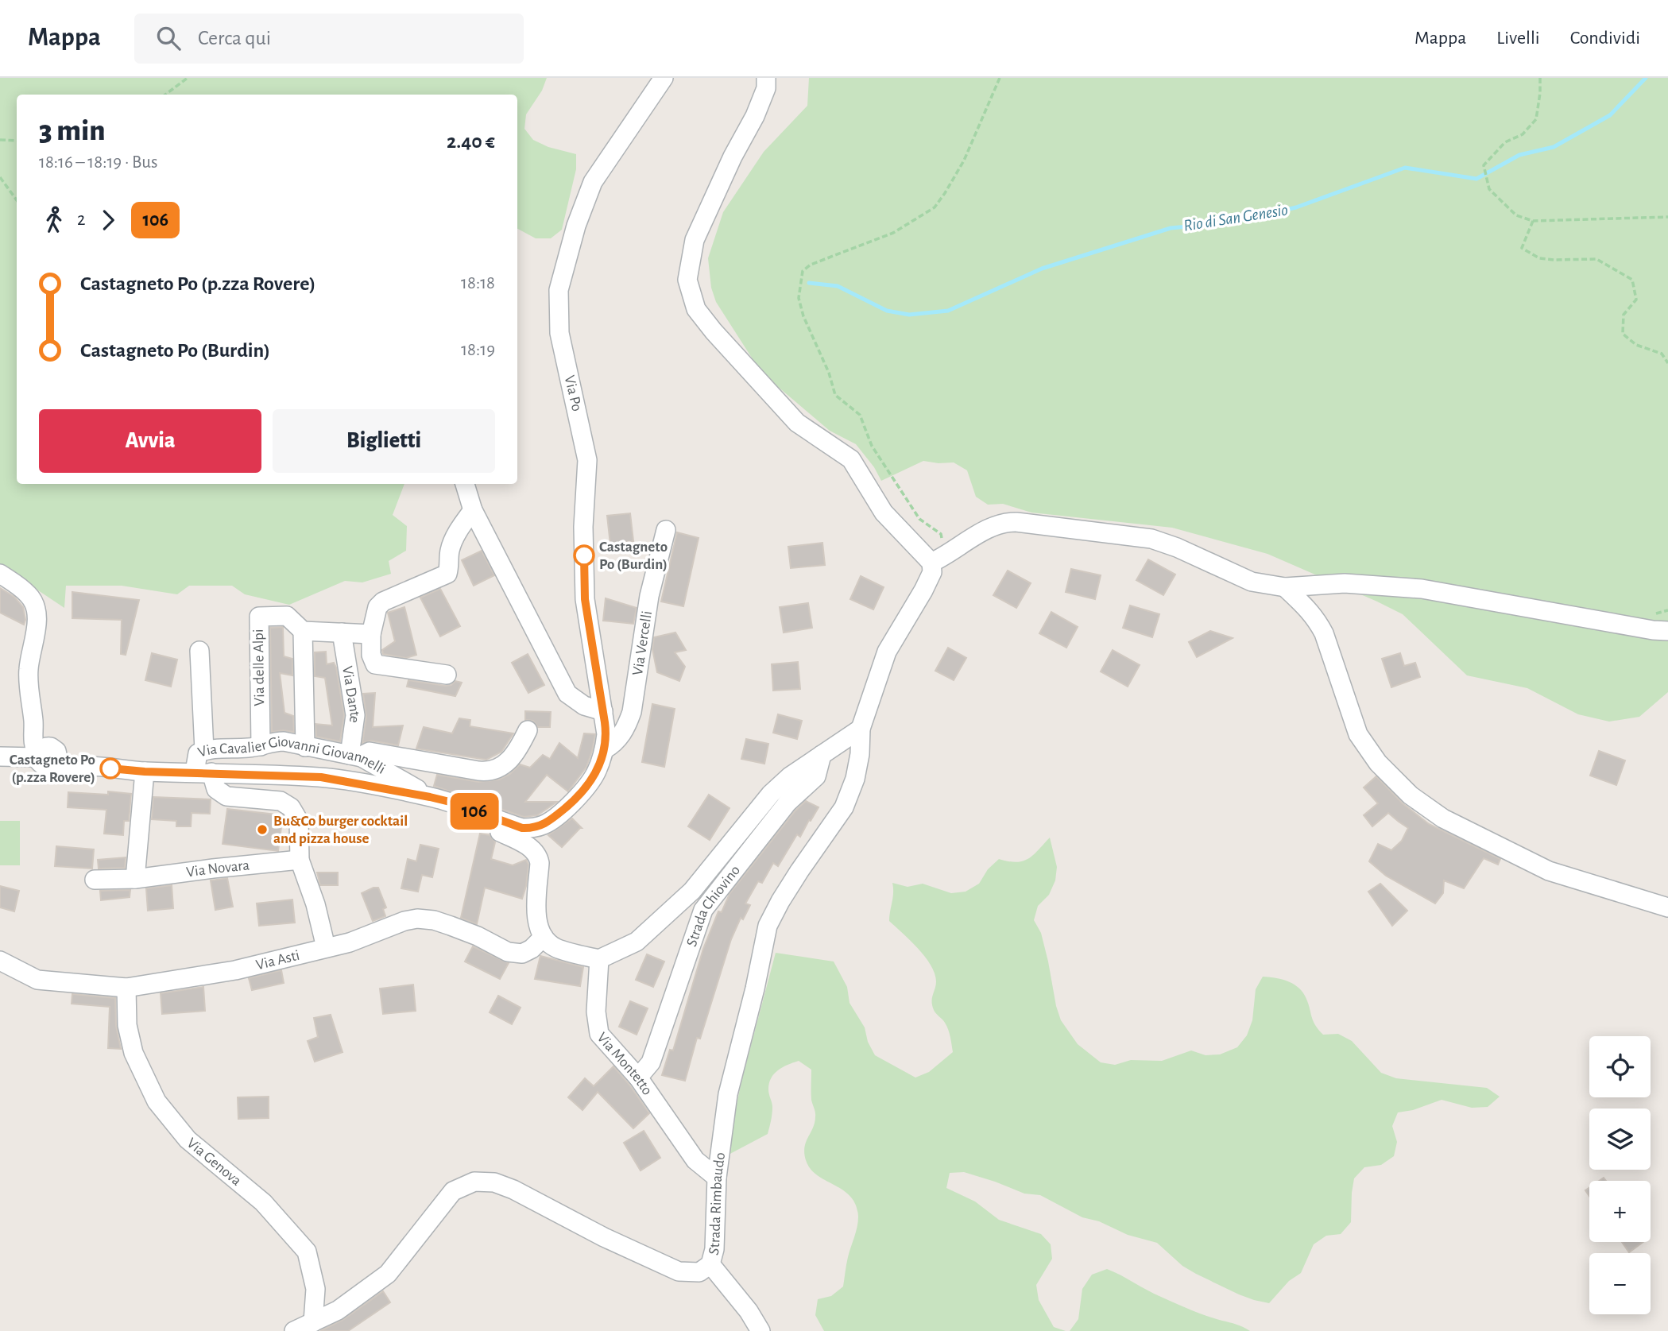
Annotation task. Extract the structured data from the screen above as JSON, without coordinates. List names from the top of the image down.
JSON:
{
  "streets": {
    "street": [
      "Via Po",
      "Via Vercelli",
      "Via delle Alpi",
      "Via Dante",
      "Via Cavalier Giovanni Giovannelli",
      "Via Novara",
      "Strada Chiovino",
      "Via Asti",
      "Via Montetto",
      "Via Genova",
      "Strada Rimbaudo"
    ]
  },
  "crossings": [
    ["Via Po", "Via Vercelli"],
    ["Via delle Alpi", "Via Cavalier Giovanni Giovannelli"],
    ["Via Dante", "Via Cavalier Giovanni Giovannelli"],
    ["Strada Chiovino", "Via Montetto"],
    ["Strada Chiovino", "Strada Rimbaudo"],
    ["Via Asti", "Via Genova"],
    ["Via Montetto", "Strada Rimbaudo"],
    ["Via Genova", "Strada Rimbaudo"]
  ],
  "water": ["Rio di San Genesio"],
  "places": ["Castagneto Po (Burdin)", "Castagneto Po (p.zza Rovere)", "Bu&Co burger cocktail and pizza house"],
  "lines": ["bus line 106"],
  "page": {
    "header": "Mappa",
    "search": "Cerca qui",
    "nav": ["Mappa", "Livelli", "Condividi"],
    "on_map": "106",
    "heading": ["3 min", "18:16 – 18:19 · Bus", "2.40 €"],
    "legs": ["2", "106"],
    "list": [
      {
        "name": "Castagneto Po (p.zza Rovere)",
        "value": "18:18"
      },
      {
        "name": "Castagneto Po (Burdin)",
        "value": "18:19"
      }
    ],
    "buttons": ["Avvia", "Biglietti"],
    "map_buttons": ["+", "−"]
  }
}
